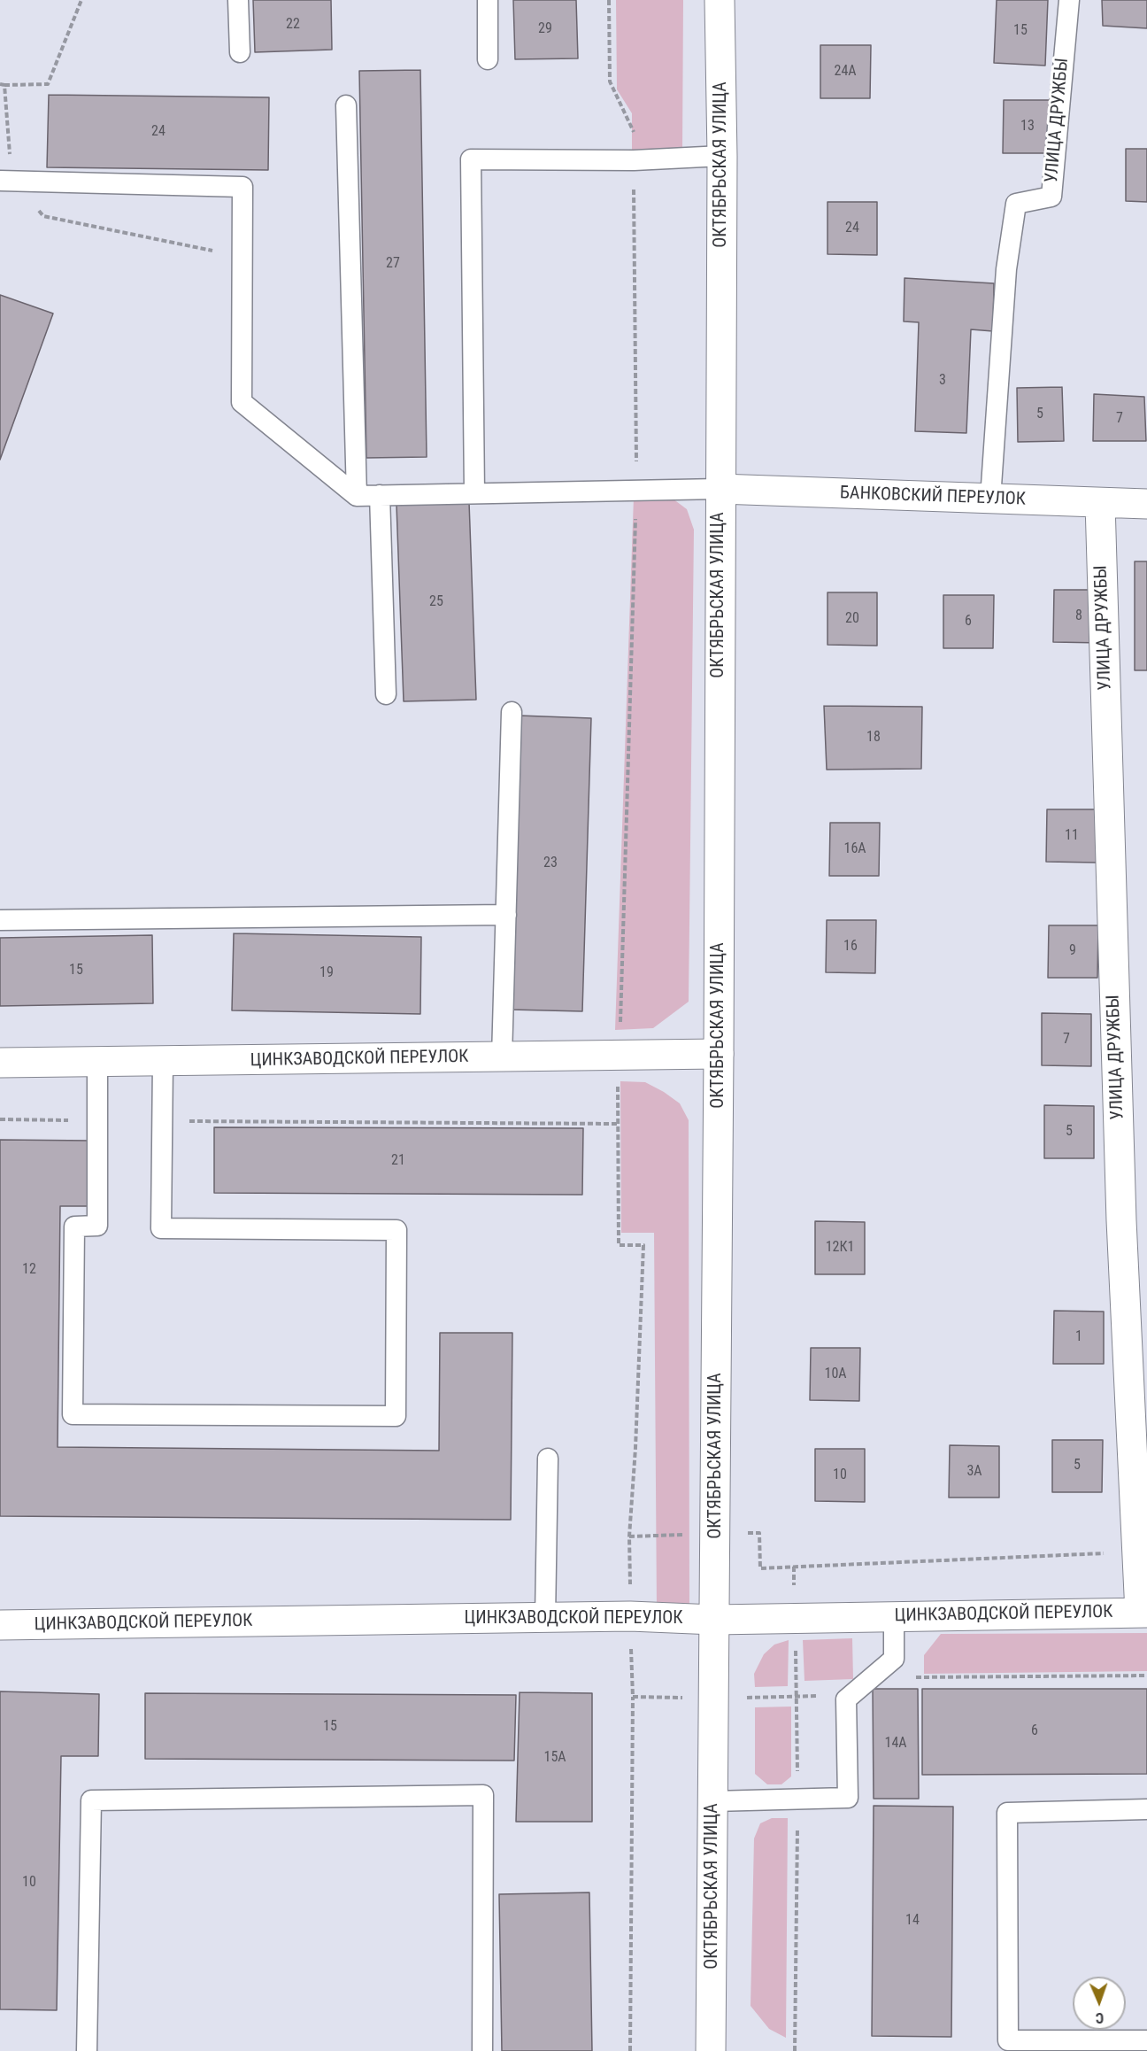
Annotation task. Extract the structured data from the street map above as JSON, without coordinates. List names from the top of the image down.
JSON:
{
  "streets": {
    "street": [
      "УЛИЦА ДРУЖБЫ",
      "ОКТЯБРЬСКАЯ УЛИЦА",
      "БАНКОВСКИЙ ПЕРЕУЛОК",
      "ЦИНКЗАВОДСКОЙ ПЕРЕУЛОК"
    ]
  },
  "crossings": [
    ["УЛИЦА ДРУЖБЫ", "БАНКОВСКИЙ ПЕРЕУЛОК"],
    ["УЛИЦА ДРУЖБЫ", "ЦИНКЗАВОДСКОЙ ПЕРЕУЛОК"],
    ["ОКТЯБРЬСКАЯ УЛИЦА", "БАНКОВСКИЙ ПЕРЕУЛОК"],
    ["ОКТЯБРЬСКАЯ УЛИЦА", "ЦИНКЗАВОДСКОЙ ПЕРЕУЛОК"]
  ],
  "house_numbers": [
    "22",
    "29",
    "15",
    "24А",
    "13",
    "24",
    "24",
    "27",
    "3",
    "5",
    "7",
    "25",
    "8",
    "20",
    "6",
    "18",
    "11",
    "16А",
    "23",
    "16",
    "9",
    "15",
    "19",
    "7",
    "5",
    "21",
    "12К1",
    "12",
    "1",
    "10А",
    "5",
    "3А",
    "10",
    "15",
    "6",
    "14А",
    "15А",
    "10",
    "14"
  ],
  "north": "bottom"
}
